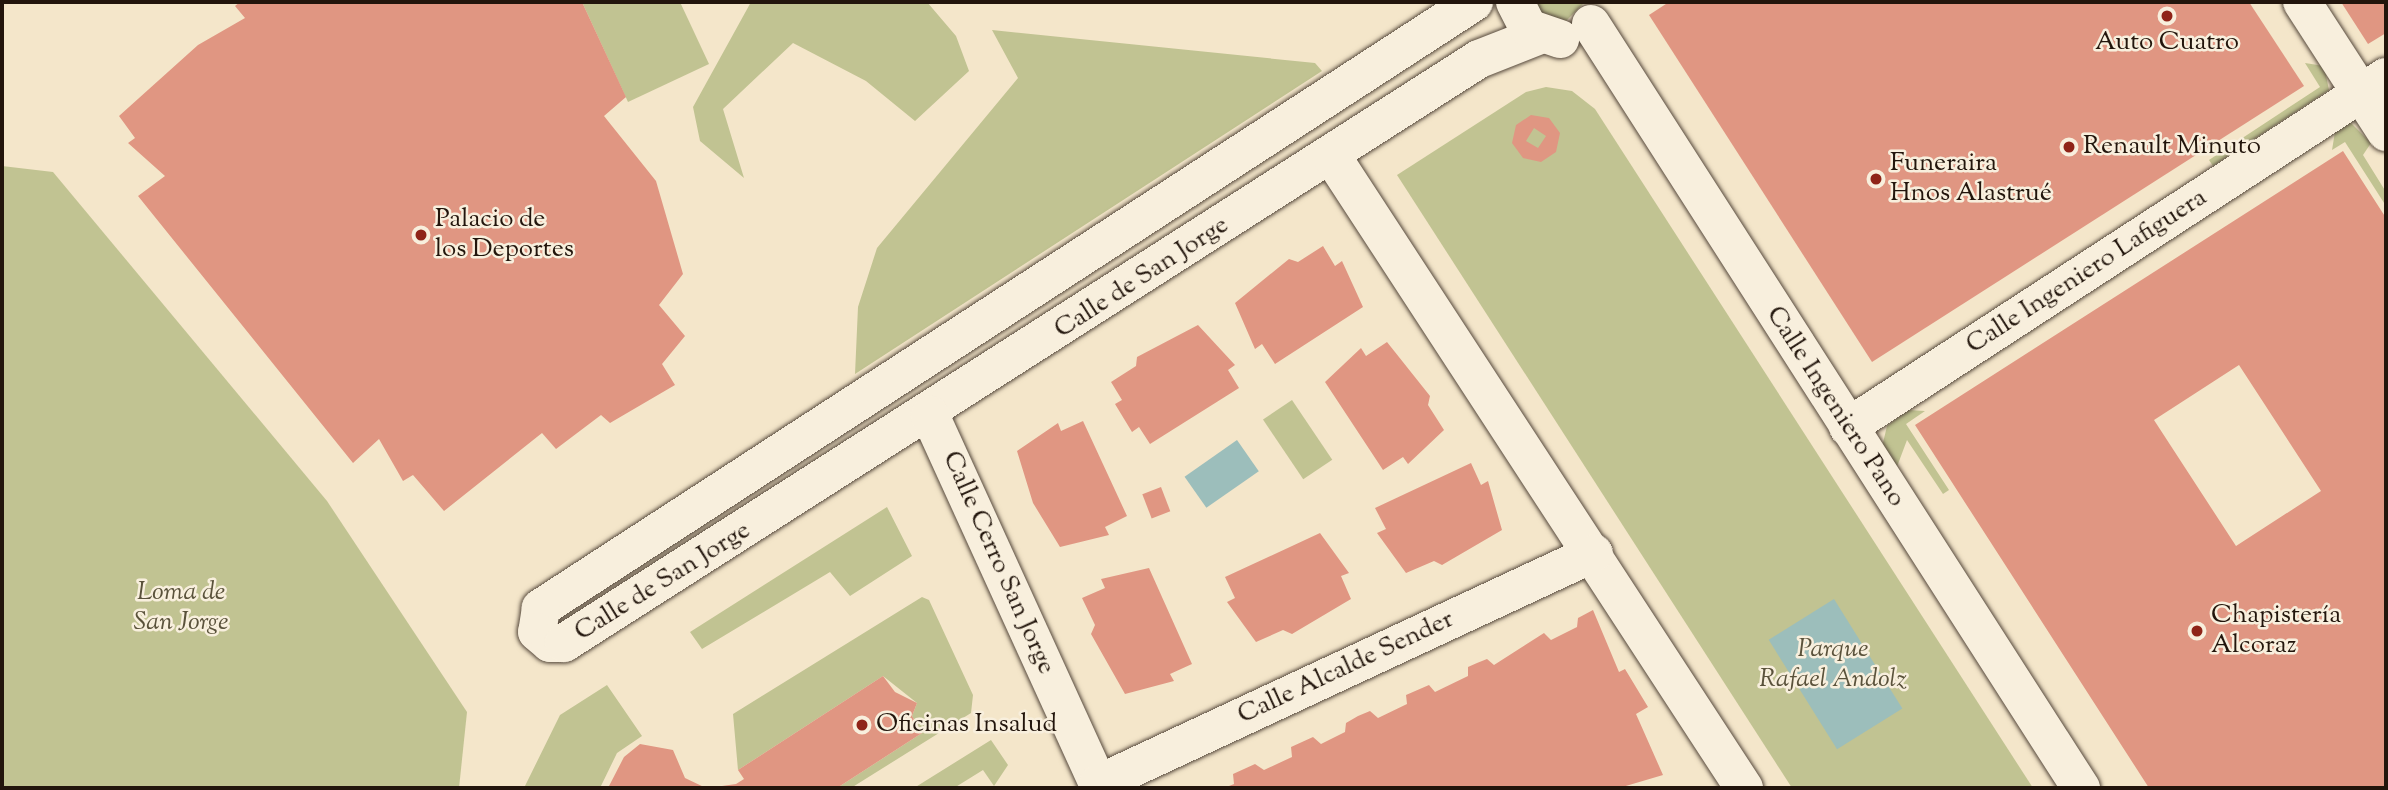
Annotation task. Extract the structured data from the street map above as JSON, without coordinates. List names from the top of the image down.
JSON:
{
  "streets": {
    "street": [
      "Calle Ingeniero Lafiguera",
      "Calle de San Jorge",
      "Calle Ingeniero Pano",
      "Calle Cerro San Jorge",
      "Calle Alcalde Sender"
    ]
  },
  "crossings": [
    ["Calle Ingeniero Lafiguera", "Calle Ingeniero Pano"],
    ["Calle de San Jorge", "Calle Cerro San Jorge"],
    ["Calle Cerro San Jorge", "Calle Alcalde Sender"]
  ],
  "parks": ["Loma de San Jorge", "Parque Rafael Andolz"],
  "places": [
    "Auto Cuatro",
    "Renault Minuto",
    "Funeraira Hnos Alastrué",
    "Palacio de los Deportes",
    "Chapistería Alcoraz",
    "Oficinas Insalud"
  ]
}
